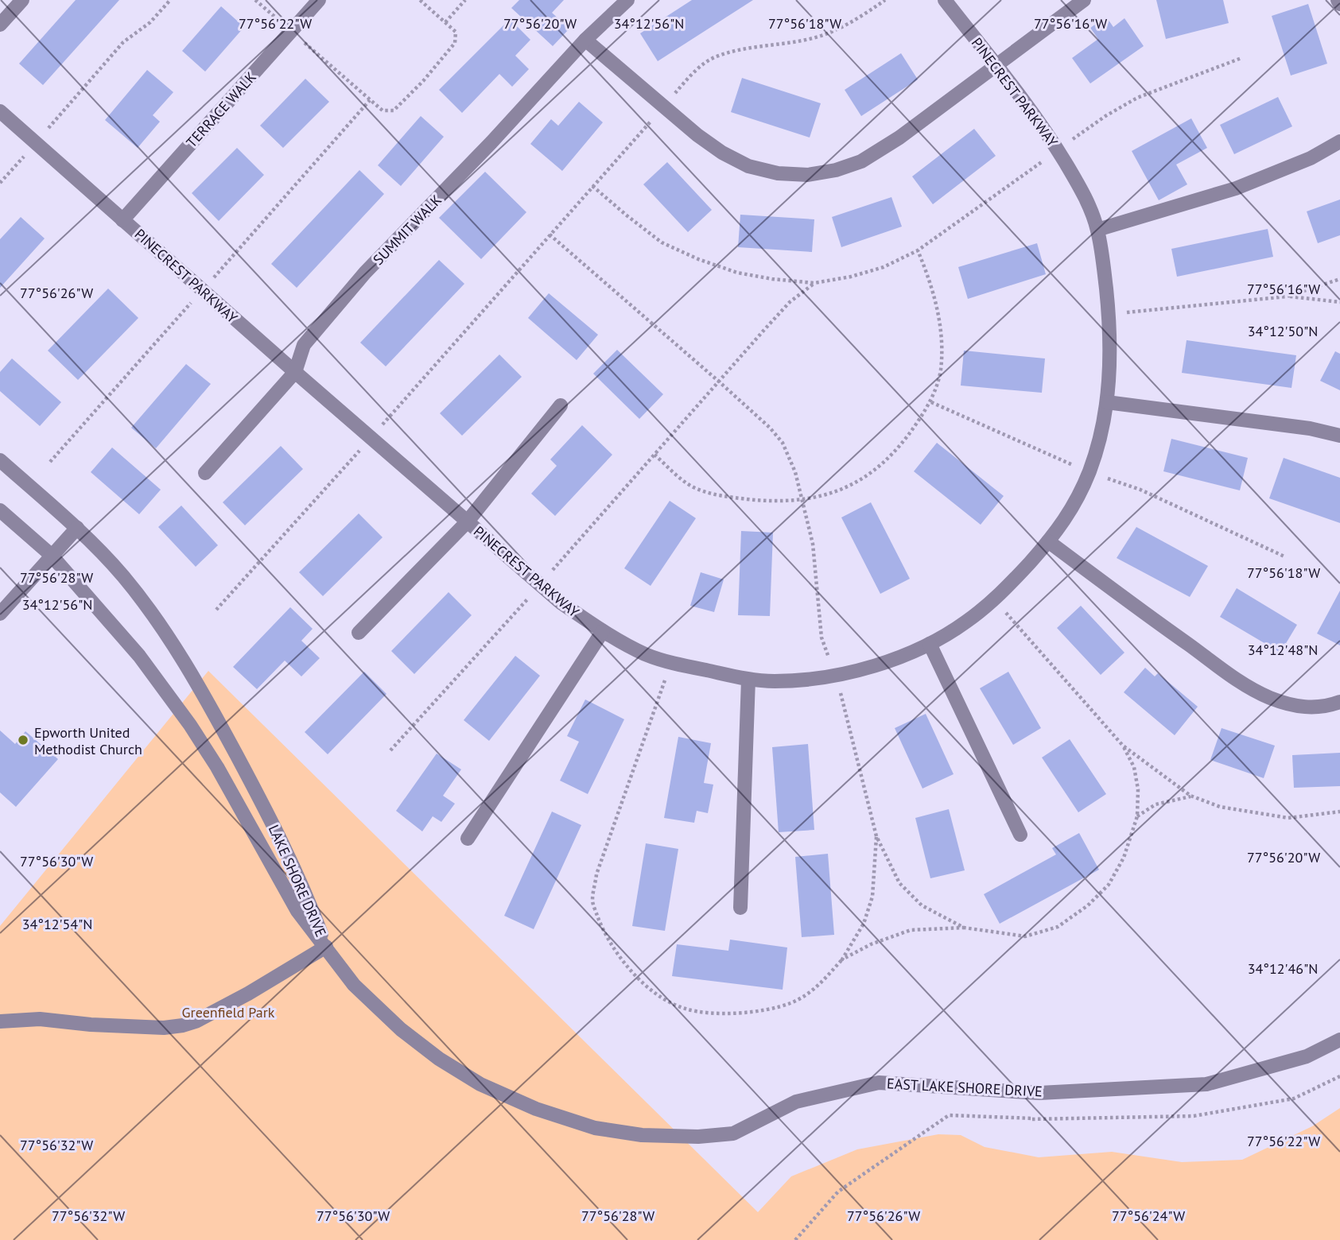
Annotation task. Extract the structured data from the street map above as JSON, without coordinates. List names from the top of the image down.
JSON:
{
  "streets": {
    "street": [
      "PINECREST PARKWAY",
      "TERRACE WALK",
      "SUMMIT WALK",
      "LAKE SHORE DRIVE",
      "EAST LAKE SHORE DRIVE"
    ]
  },
  "crossings": [
    ["PINECREST PARKWAY", "TERRACE WALK"],
    ["PINECREST PARKWAY", "SUMMIT WALK"],
    ["LAKE SHORE DRIVE", "EAST LAKE SHORE DRIVE"]
  ],
  "parks": ["Greenfield Park"],
  "places": ["Epworth United Methodist Church"],
  "coordinates": [
    "34°12'56\"N",
    "77°56'22\"W",
    "77°56'18\"W",
    "77°56'20\"W",
    "77°56'16\"W",
    "77°56'26\"W",
    "34°12'50\"N",
    "77°56'28\"W",
    "34°12'48\"N",
    "77°56'30\"W",
    "34°12'54\"N",
    "34°12'46\"N",
    "77°56'32\"W",
    "77°56'24\"W"
  ]
}
